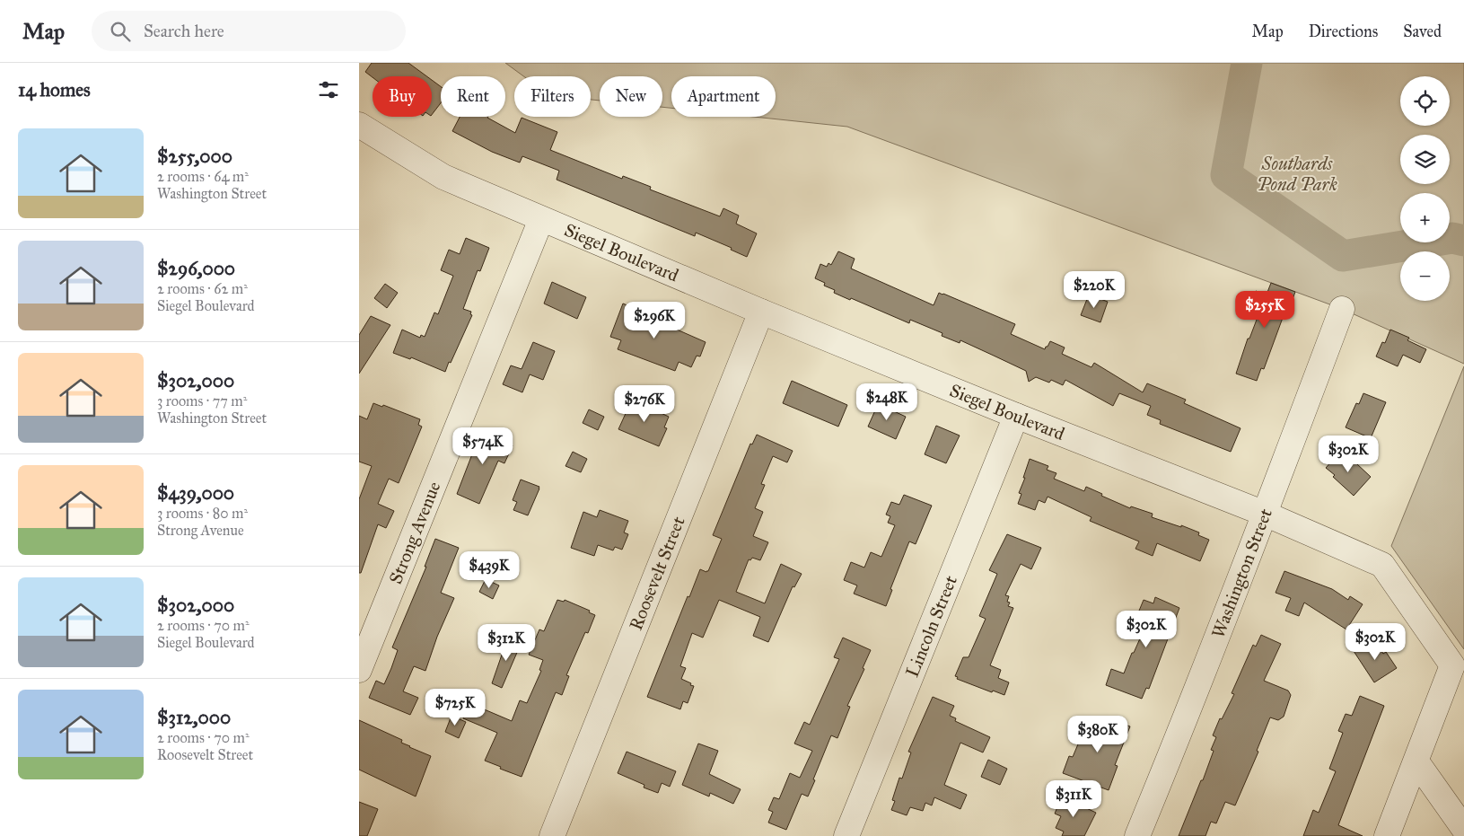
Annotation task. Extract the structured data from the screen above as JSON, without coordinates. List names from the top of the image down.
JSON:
{
  "streets": {
    "street": [
      "Siegel Boulevard",
      "Strong Avenue",
      "Washington Street",
      "Roosevelt Street",
      "Lincoln Street"
    ]
  },
  "crossings": [
    ["Siegel Boulevard", "Strong Avenue"],
    ["Siegel Boulevard", "Washington Street"],
    ["Siegel Boulevard", "Roosevelt Street"],
    ["Siegel Boulevard", "Lincoln Street"]
  ],
  "parks": ["Southards Pond Park"],
  "page": {
    "header": "Map",
    "search": "Search here",
    "nav": ["Map", "Directions", "Saved"],
    "heading": "14 homes",
    "map_buttons": ["+", "−"],
    "chip": [
      "Buy",
      "Rent",
      "Filters",
      "New",
      "Apartment"
    ],
    "list": [
      {
        "name": "$255,000",
        "note": "2 rooms · 64 m² · Washington Street"
      },
      {
        "name": "$296,000",
        "note": "2 rooms · 62 m² · Siegel Boulevard"
      },
      {
        "name": "$302,000",
        "note": "3 rooms · 77 m² · Washington Street"
      },
      {
        "name": "$439,000",
        "note": "3 rooms · 80 m² · Strong Avenue"
      },
      {
        "name": "$302,000",
        "note": "2 rooms · 70 m² · Siegel Boulevard"
      },
      {
        "name": "$312,000",
        "note": "2 rooms · 70 m² · Roosevelt Street"
      }
    ],
    "price": [
      "$220K",
      "$255K",
      "$296K",
      "$248K",
      "$276K",
      "$574K",
      "$302K",
      "$439K",
      "$302K",
      "$302K",
      "$312K",
      "$725K",
      "$380K",
      "$311K"
    ]
  }
}
